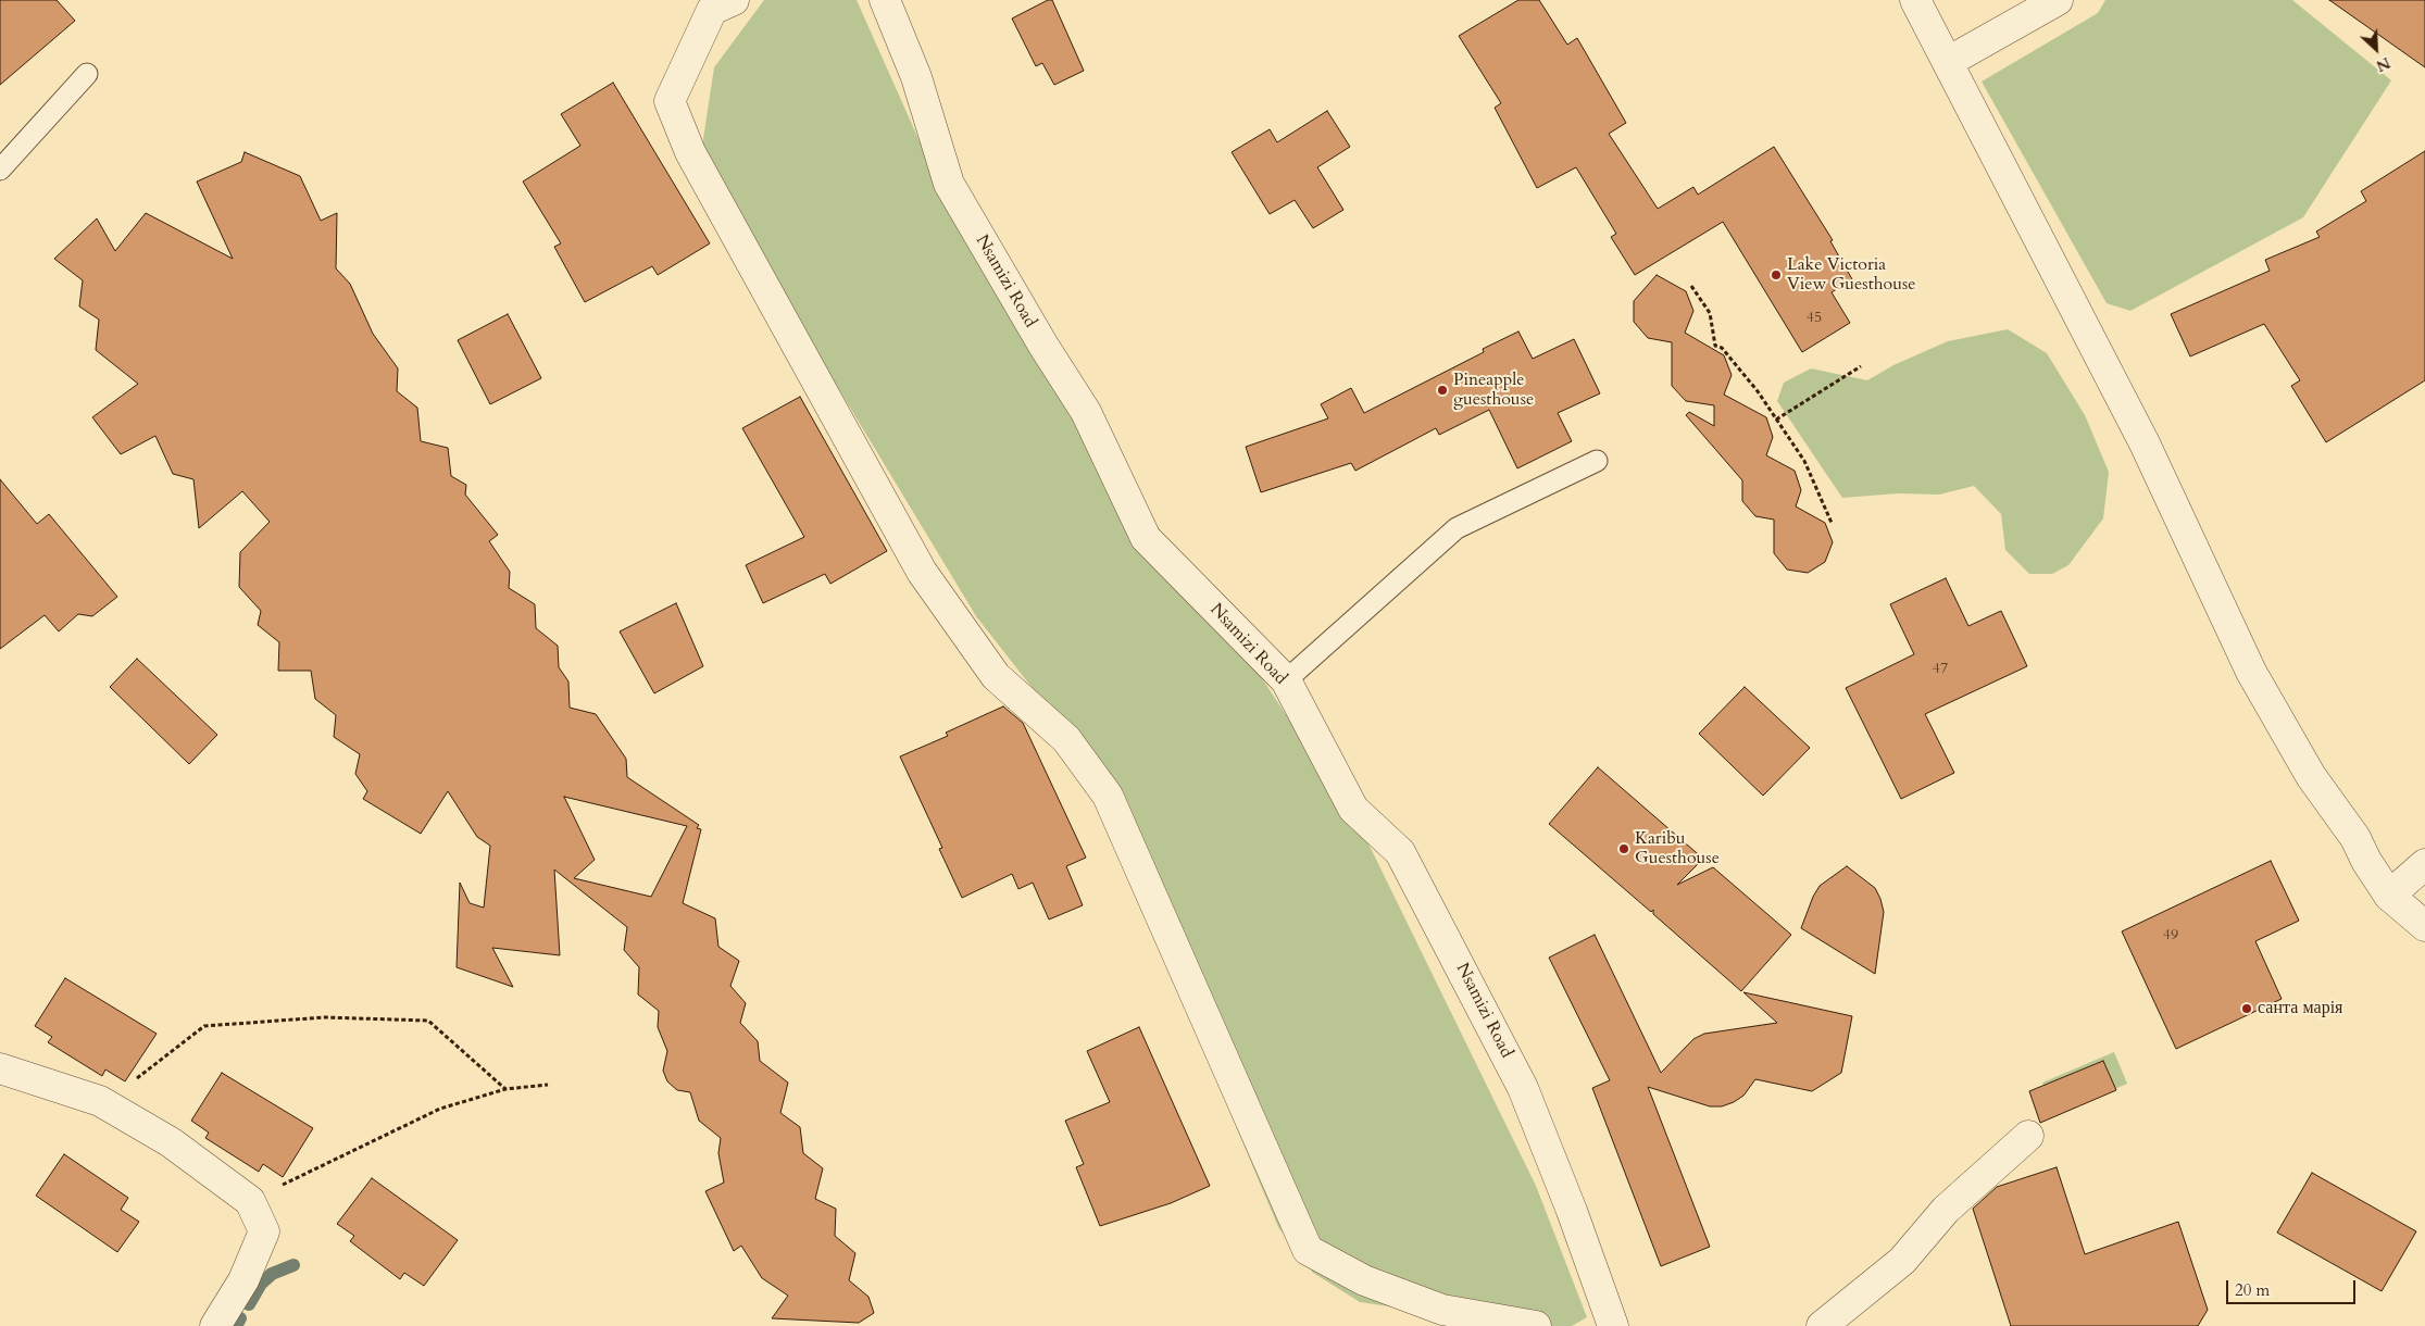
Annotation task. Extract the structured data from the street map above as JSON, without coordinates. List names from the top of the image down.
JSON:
{
  "streets": {
    "street": ["Nsamizi Road"]
  },
  "places": [
    "Lake Victoria View Guesthouse",
    "Pineapple guesthouse",
    "Karibu Guesthouse",
    "санта марія"
  ],
  "house_numbers": ["45", "47", "49"],
  "scale_bar": "20 m",
  "north": "bottom right"
}
